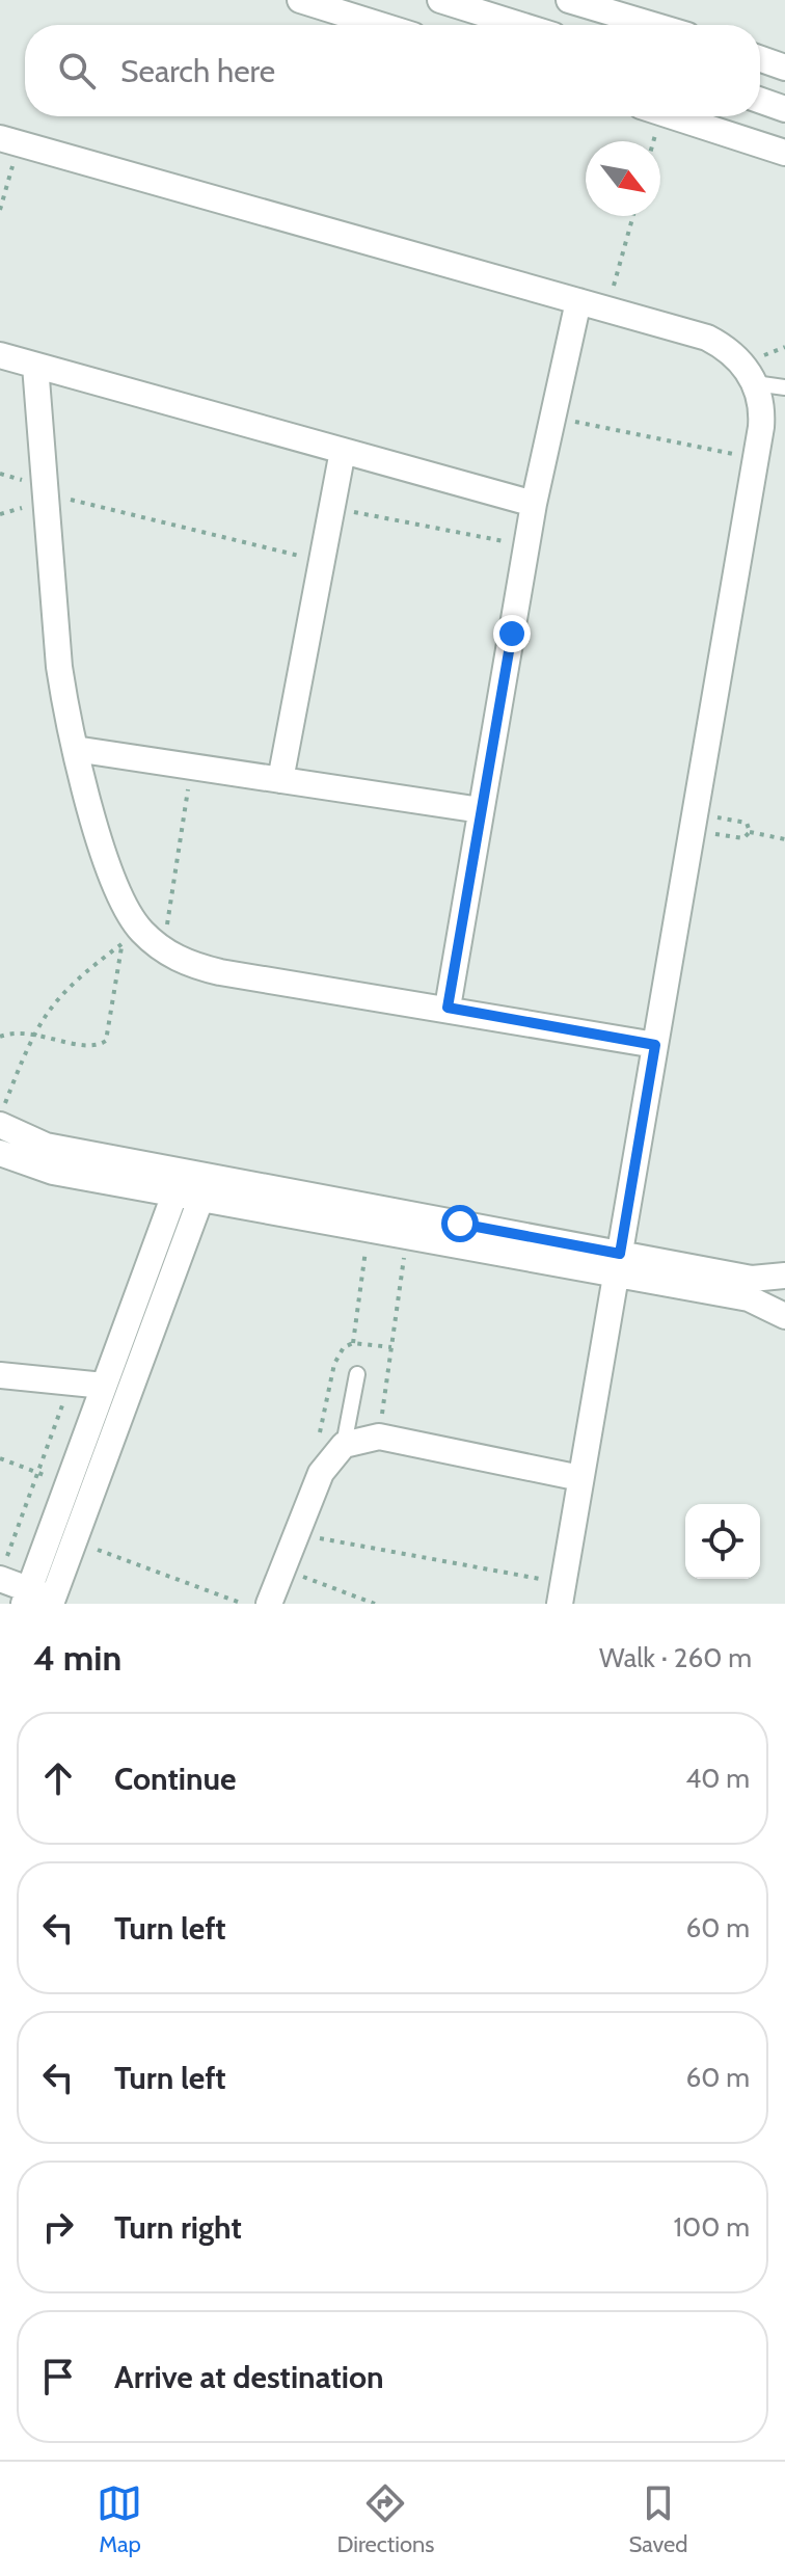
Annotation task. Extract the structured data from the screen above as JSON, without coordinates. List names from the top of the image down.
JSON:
{
  "north": "bottom right",
  "page": {
    "search": "Search here",
    "heading": ["4 min", "Walk · 260 m"],
    "list": [
      ["Continue", "40 m"],
      ["Turn left", "60 m"],
      ["Turn left", "60 m"],
      ["Turn right", "100 m"],
      "Arrive at destination"
    ],
    "nav": ["Map", "Directions", "Saved"]
  }
}
